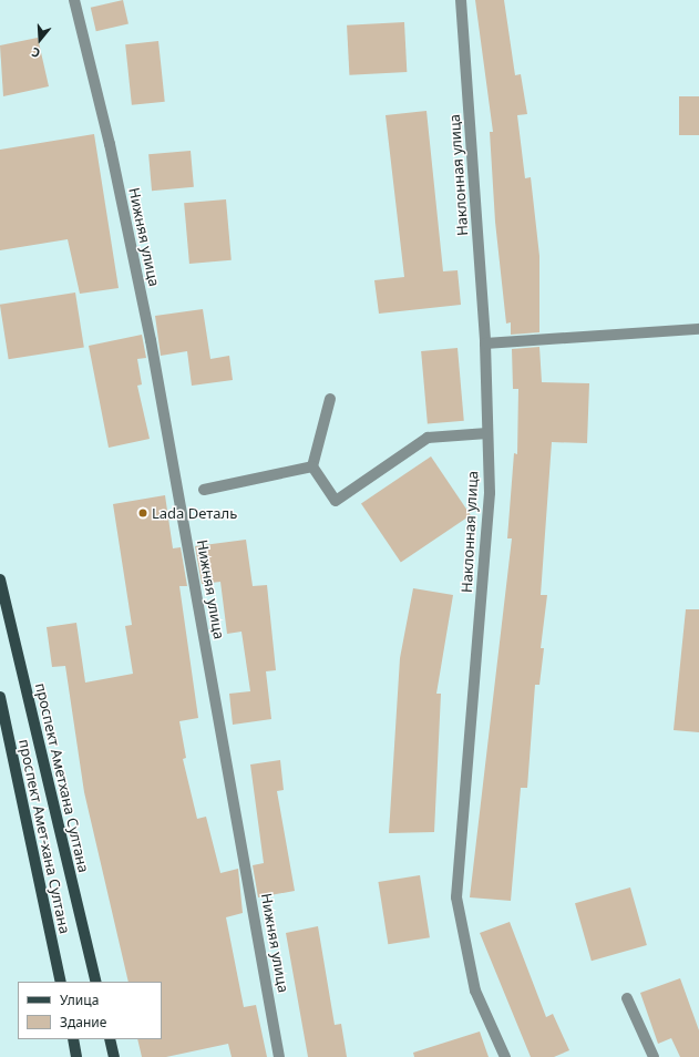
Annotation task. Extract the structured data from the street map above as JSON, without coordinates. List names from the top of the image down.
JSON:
{
  "streets": {
    "main road": ["проспект Аметхана Султана", "проспект Амет-хана Султана"],
    "street": ["Наклонная улица", "Нижняя улица"]
  },
  "places": ["Lada Dеталь"],
  "legend": ["Улица", "Здание"],
  "north": "bottom"
}
